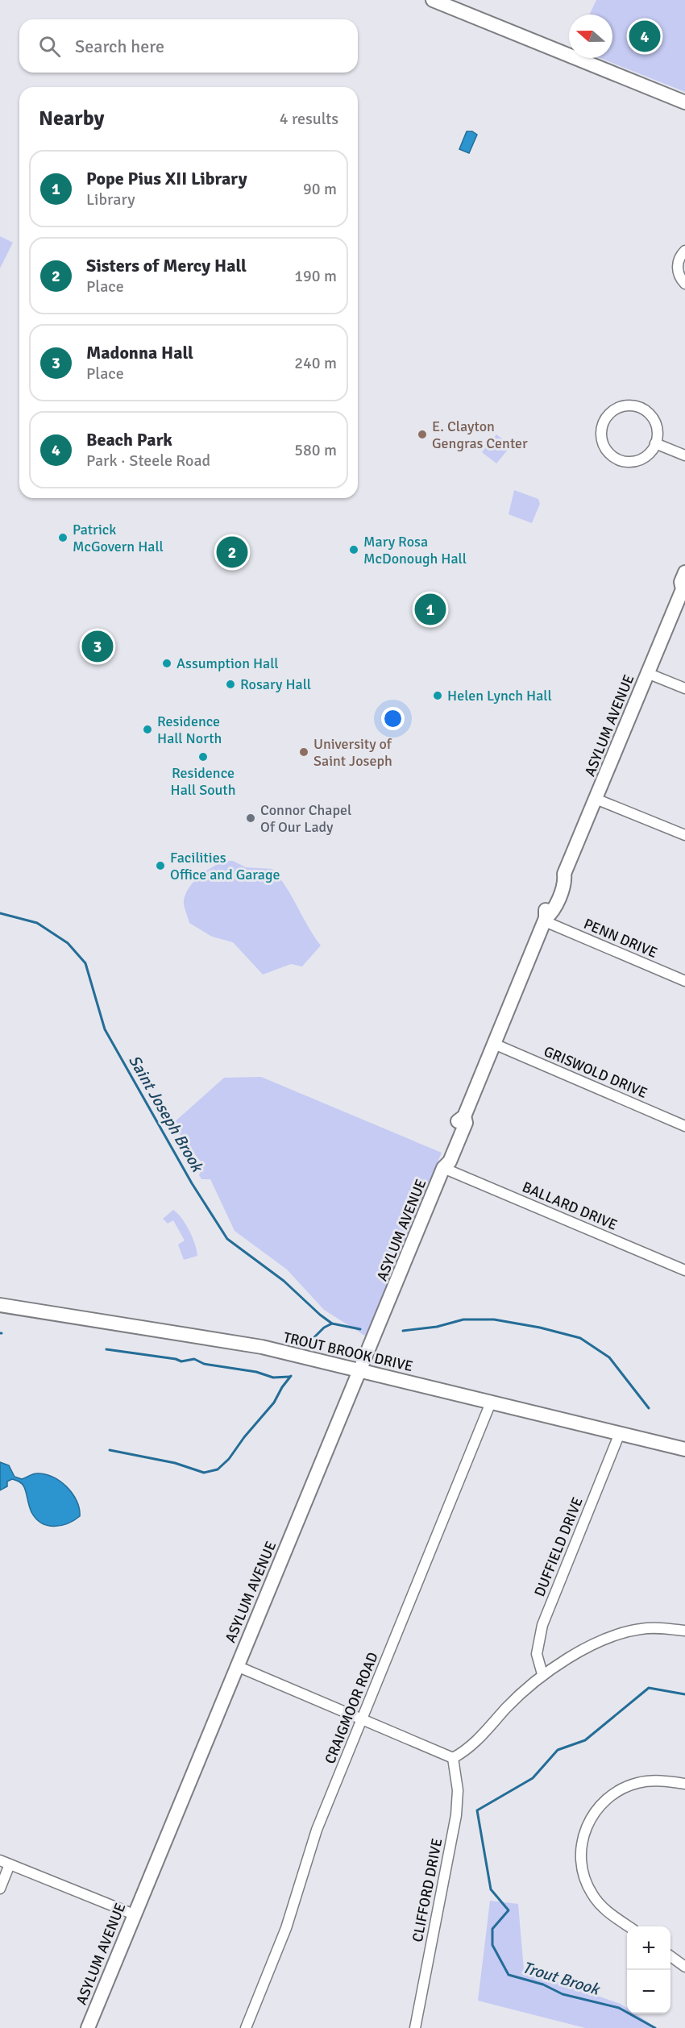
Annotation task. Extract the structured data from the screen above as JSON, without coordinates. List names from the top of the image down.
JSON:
{
  "streets": {
    "main road": ["ASYLUM AVENUE", "TROUT BROOK DRIVE"],
    "street": [
      "PENN DRIVE",
      "GRISWOLD DRIVE",
      "BALLARD DRIVE",
      "DUFFIELD DRIVE",
      "CRAIGMOOR ROAD",
      "CLIFFORD DRIVE"
    ]
  },
  "crossings": [
    ["ASYLUM AVENUE", "PENN DRIVE"],
    ["ASYLUM AVENUE", "GRISWOLD DRIVE"],
    ["ASYLUM AVENUE", "BALLARD DRIVE"],
    ["ASYLUM AVENUE", "TROUT BROOK DRIVE"],
    ["TROUT BROOK DRIVE", "DUFFIELD DRIVE"],
    ["TROUT BROOK DRIVE", "CRAIGMOOR ROAD"]
  ],
  "water": ["Saint Joseph Brook", "Trout Brook"],
  "places": [
    "E. Clayton Gengras Center",
    "Patrick McGovern Hall",
    "Mary Rosa McDonough Hall",
    "Assumption Hall",
    "Rosary Hall",
    "Helen Lynch Hall",
    "Residence Hall North",
    "University of Saint Joseph",
    "Residence Hall South",
    "Connor Chapel Of Our Lady",
    "Facilities Office and Garage"
  ],
  "north": "left",
  "page": {
    "pins": [
      "4",
      "2",
      "1",
      "3"
    ],
    "search": "Search here",
    "heading": ["Nearby", "4 results"],
    "list": [
      {
        "mark": "1",
        "name": "Pope Pius XII Library",
        "note": "Library",
        "value": "90 m"
      },
      {
        "mark": "2",
        "name": "Sisters of Mercy Hall",
        "note": "Place",
        "value": "190 m"
      },
      {
        "mark": "3",
        "name": "Madonna Hall",
        "note": "Place",
        "value": "240 m"
      },
      {
        "mark": "4",
        "name": "Beach Park",
        "note": "Park · Steele Road",
        "value": "580 m"
      }
    ],
    "map_buttons": ["+", "−"]
  }
}
